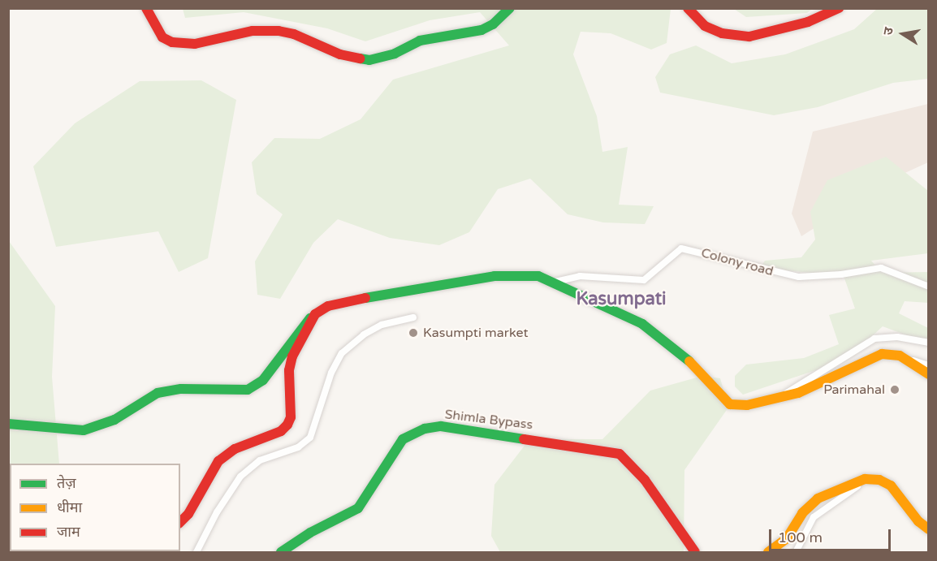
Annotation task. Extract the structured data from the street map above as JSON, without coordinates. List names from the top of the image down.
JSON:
{
  "streets": {
    "main road": ["Shimla Bypass"],
    "street": ["Colony road"]
  },
  "districts": ["Kasumpati"],
  "places": ["Kasumpti market", "Parimahal"],
  "legend": ["तेज़", "धीमा", "जाम"],
  "scale_bar": "100 m",
  "north": "left"
}
